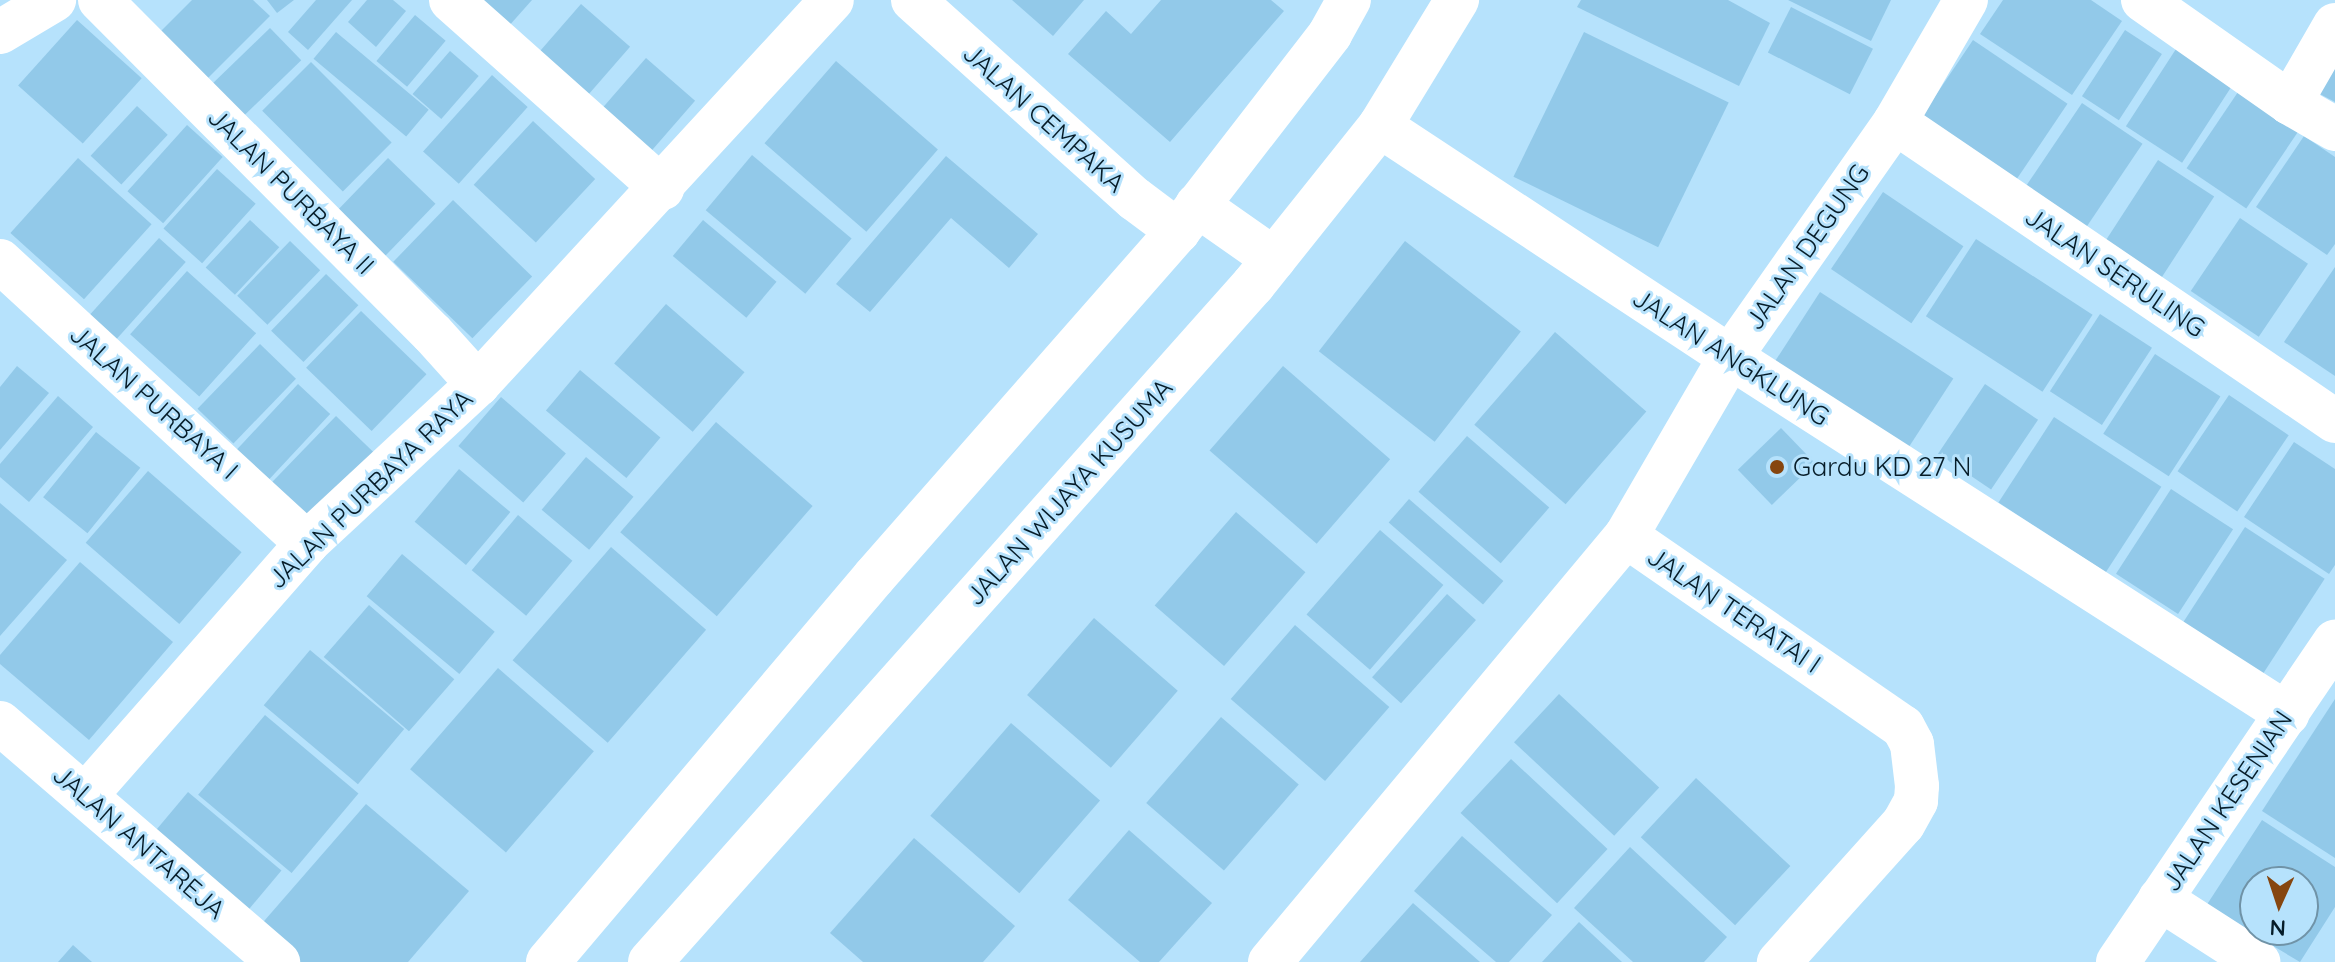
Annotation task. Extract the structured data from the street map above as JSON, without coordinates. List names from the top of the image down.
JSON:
{
  "streets": {
    "street": [
      "JALAN CEMPAKA",
      "JALAN PURBAYA II",
      "JALAN DEGUNG",
      "JALAN SERULING",
      "JALAN ANGKLUNG",
      "JALAN PURBAYA I",
      "JALAN PURBAYA RAYA",
      "JALAN WIJAYA KUSUMA",
      "JALAN TERATAI I",
      "JALAN KESENIAN",
      "JALAN ANTAREJA"
    ]
  },
  "crossings": [
    ["JALAN PURBAYA II", "JALAN PURBAYA RAYA"],
    ["JALAN DEGUNG", "JALAN SERULING"],
    ["JALAN DEGUNG", "JALAN ANGKLUNG"],
    ["JALAN DEGUNG", "JALAN TERATAI I"],
    ["JALAN ANGKLUNG", "JALAN WIJAYA KUSUMA"],
    ["JALAN ANGKLUNG", "JALAN KESENIAN"],
    ["JALAN PURBAYA I", "JALAN PURBAYA RAYA"],
    ["JALAN PURBAYA RAYA", "JALAN ANTAREJA"]
  ],
  "places": ["Gardu KD 27 N"],
  "north": "bottom"
}
